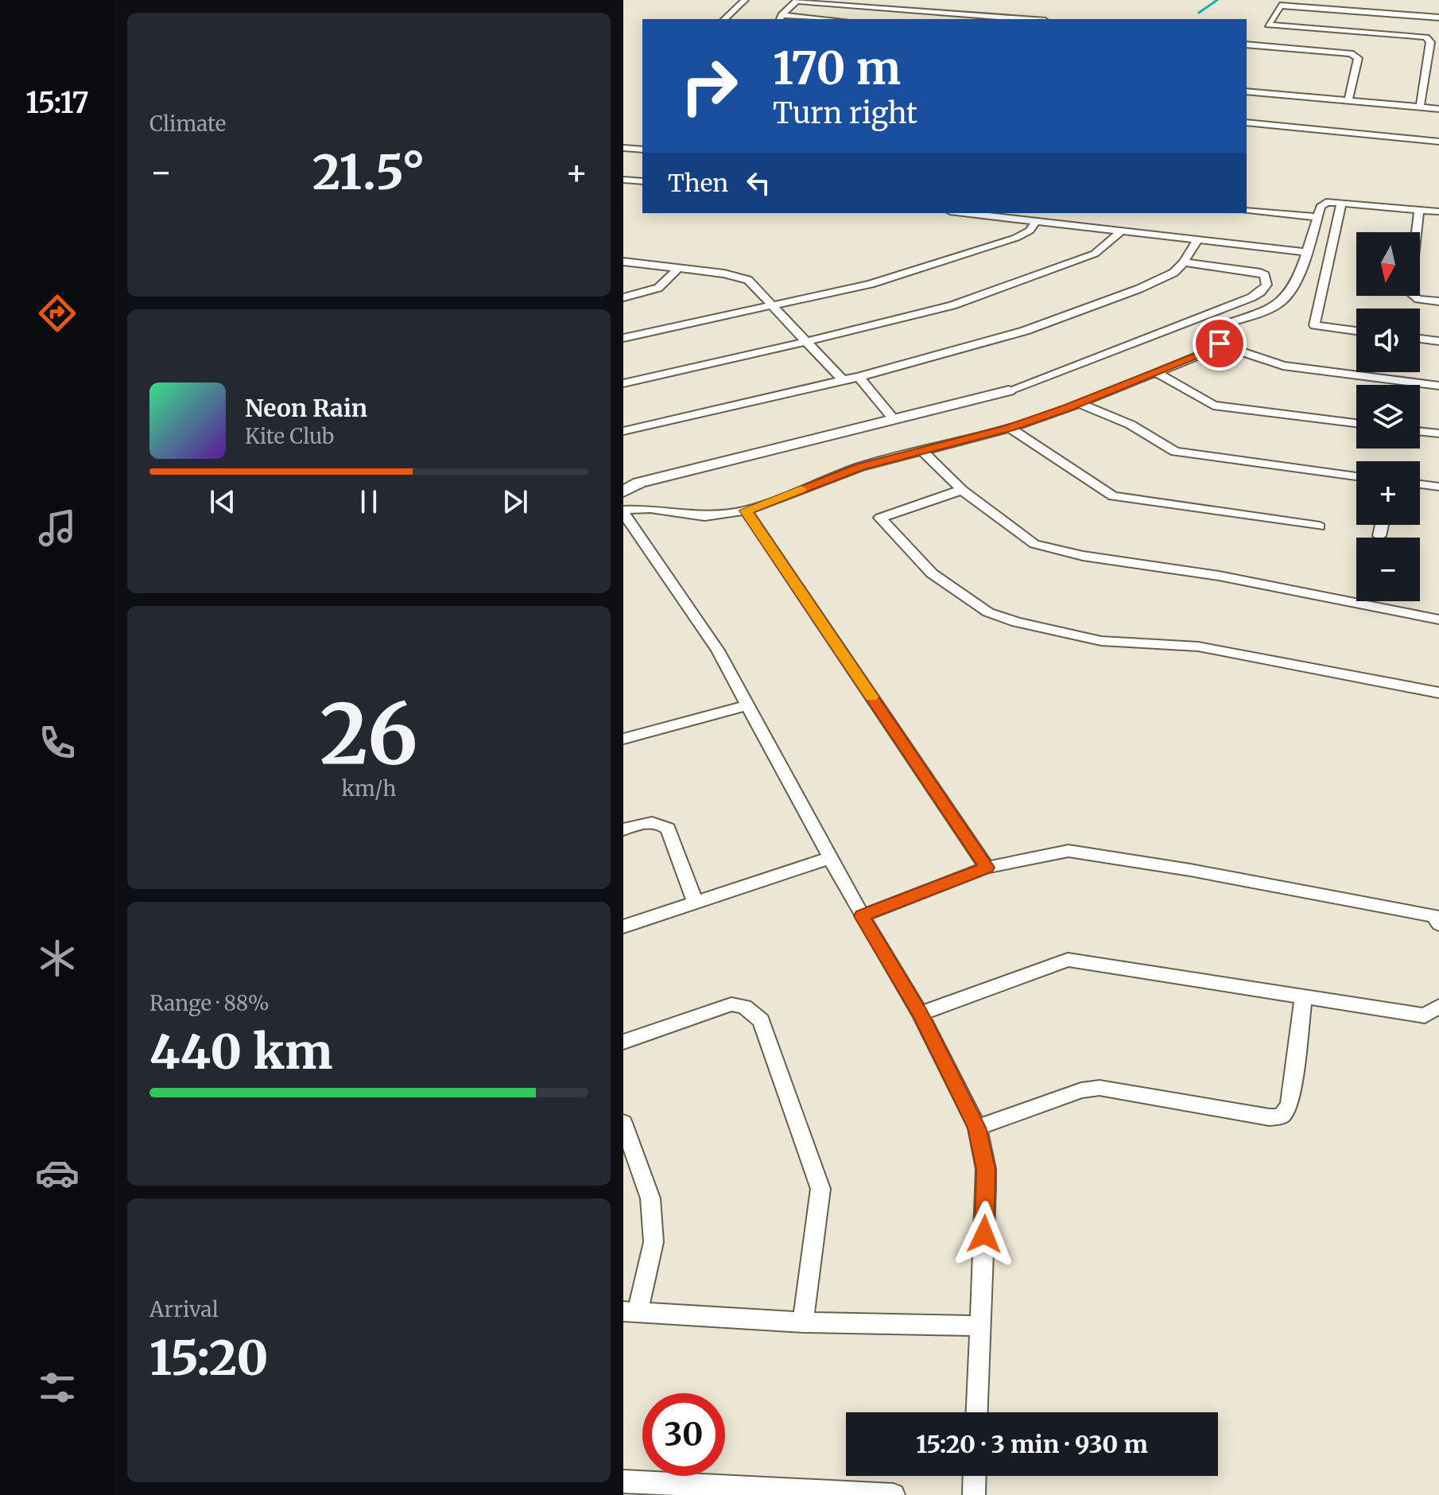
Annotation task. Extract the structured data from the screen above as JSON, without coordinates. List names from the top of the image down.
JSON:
{
  "north": "bottom",
  "page": {
    "tabs": "15:17",
    "tile": [
      "Climate",
      ["26", "km/h"],
      ["Range · 88%", "440 km"],
      ["Arrival", "15:20"]
    ],
    "turn": ["170 m", "Turn right"],
    "heat": ["−", "21.5°", "+"],
    "then": "Then",
    "map_buttons": ["+", "−"],
    "song": ["Neon Rain", "Kite Club"],
    "limit": "30",
    "trip": "15:20 · 3 min · 930 m"
  }
}
